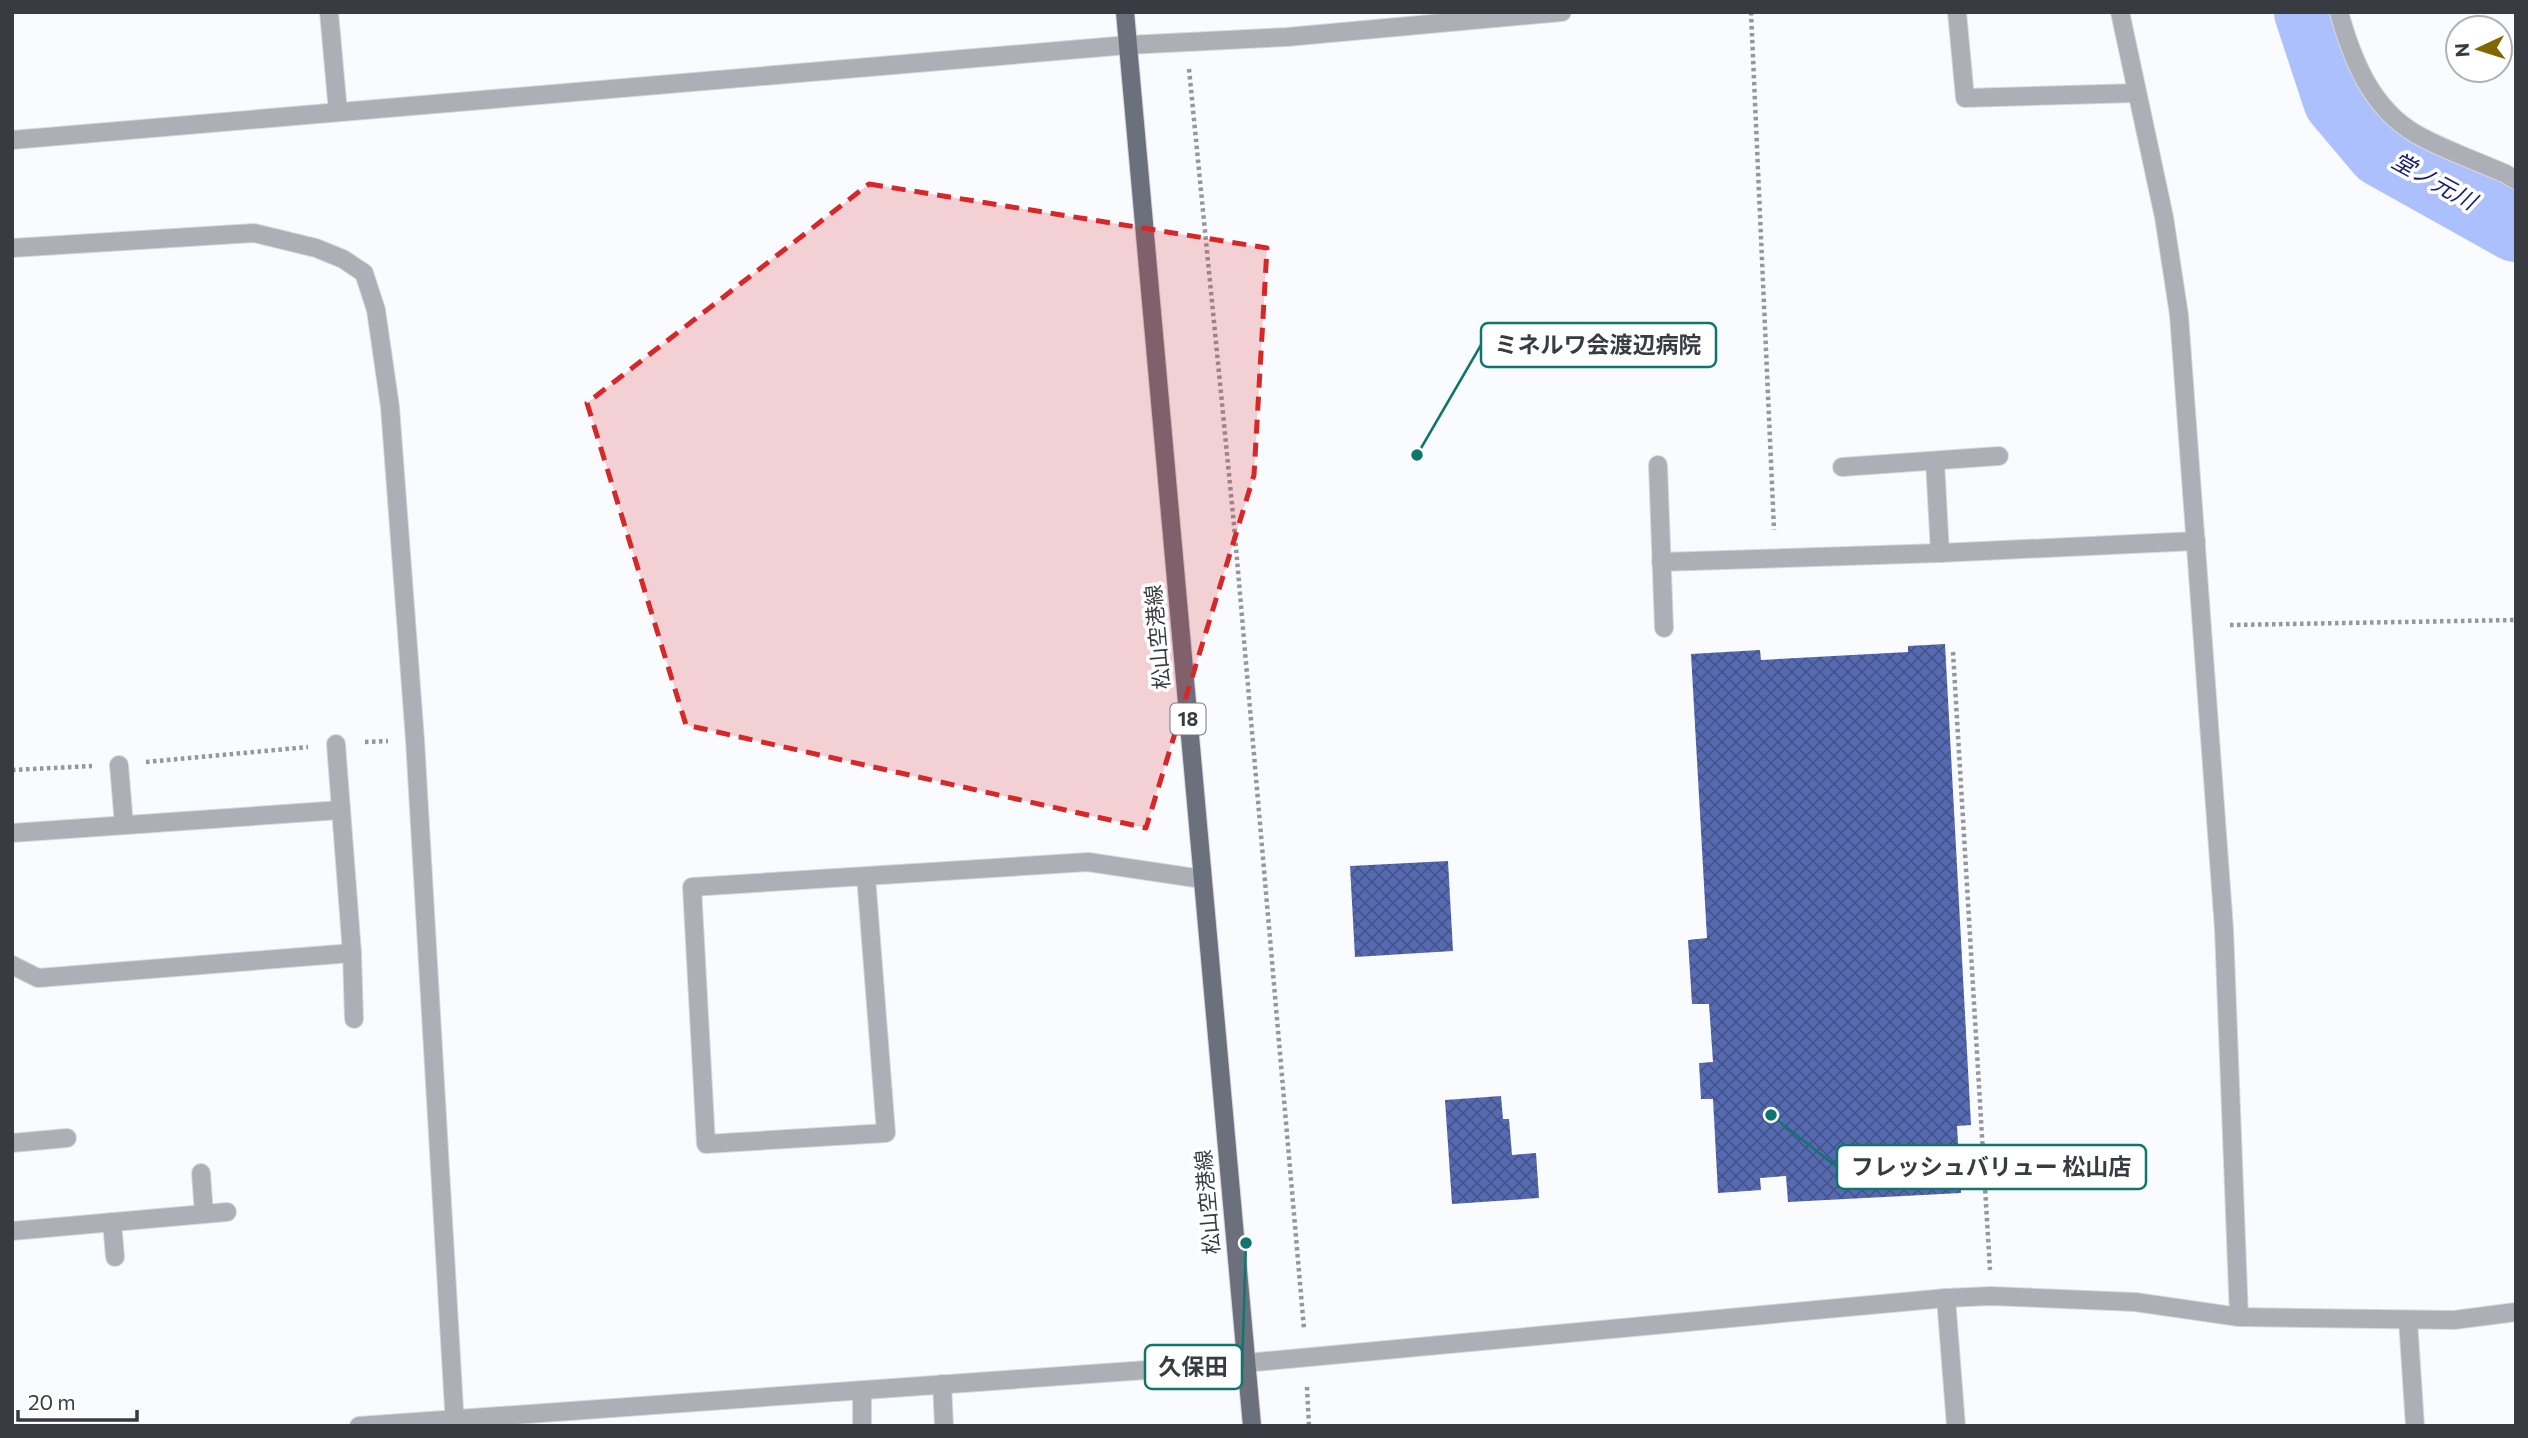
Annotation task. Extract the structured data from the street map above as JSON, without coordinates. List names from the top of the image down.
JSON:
{
  "streets": {
    "main road": ["松山空港線", "18"]
  },
  "water": ["堂ノ元川"],
  "places": ["ミネルワ会渡辺病院", "フレッシュバリュー 松山店", "久保田"],
  "scale_bar": "20 m",
  "north": "left"
}
